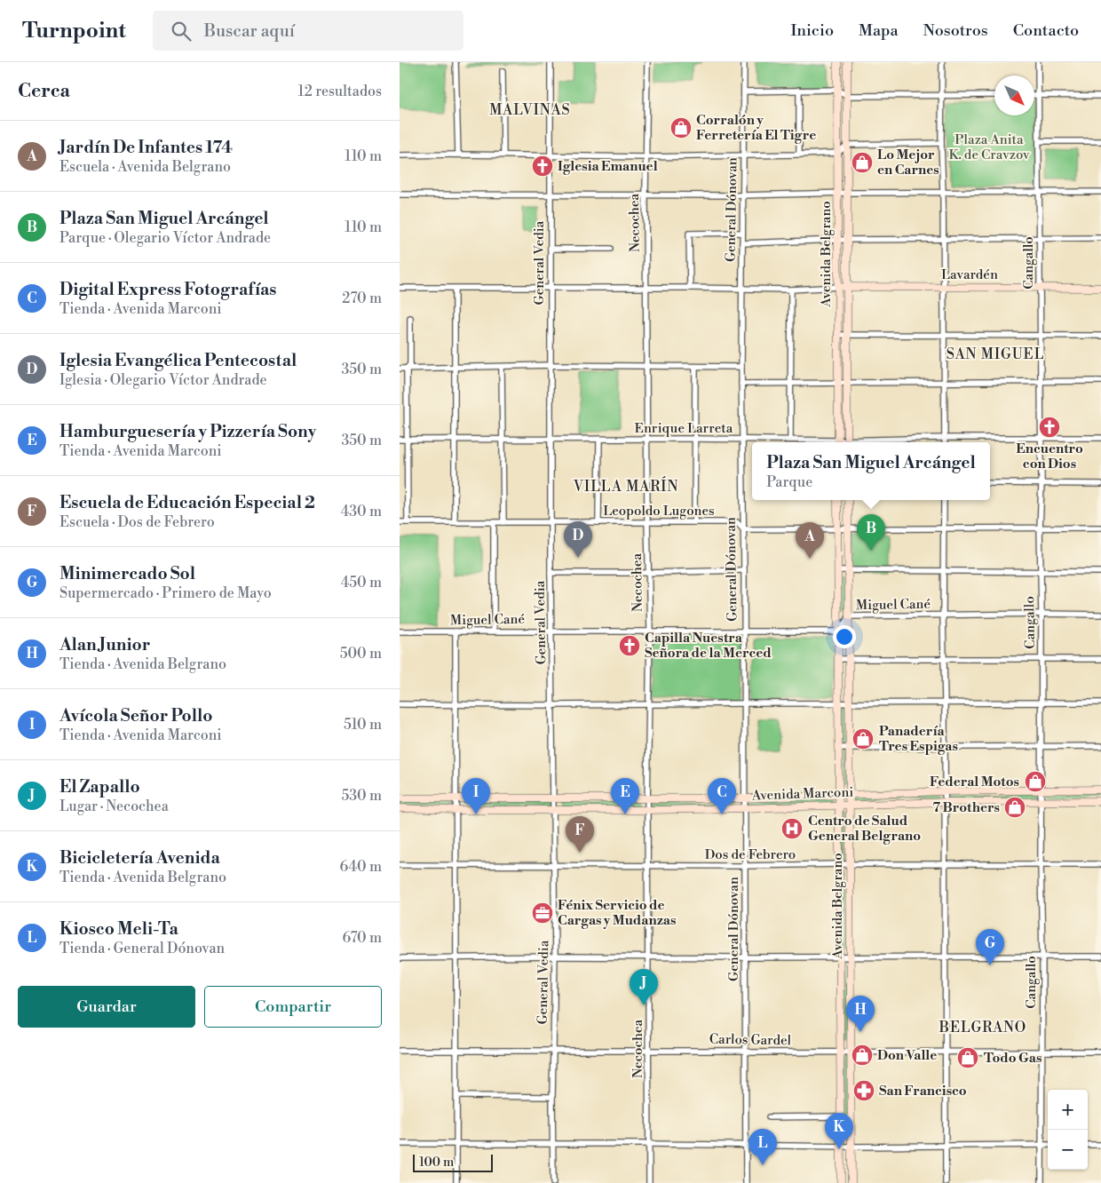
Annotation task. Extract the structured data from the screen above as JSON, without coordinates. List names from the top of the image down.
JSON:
{
  "streets": {
    "main road": ["Avenida Belgrano", "Lavardén", "Avenida Marconi"],
    "street": [
      "General Dónovan",
      "Necochea",
      "General Vedia",
      "Cangallo",
      "Enrique Larreta",
      "Leopoldo Lugones",
      "Miguel Cané",
      "Dos de Febrero",
      "Carlos Gardel"
    ]
  },
  "crossings": [
    ["General Dónovan", "Enrique Larreta"],
    ["General Dónovan", "Leopoldo Lugones"],
    ["General Dónovan", "Miguel Cané"],
    ["General Dónovan", "Avenida Marconi"],
    ["General Dónovan", "Dos de Febrero"],
    ["General Dónovan", "Carlos Gardel"],
    ["Necochea", "Enrique Larreta"],
    ["Necochea", "Leopoldo Lugones"],
    ["Necochea", "Miguel Cané"],
    ["Necochea", "Avenida Marconi"],
    ["Necochea", "Dos de Febrero"],
    ["Necochea", "Carlos Gardel"],
    ["Avenida Belgrano", "Lavardén"],
    ["Avenida Belgrano", "Enrique Larreta"],
    ["Avenida Belgrano", "Leopoldo Lugones"],
    ["Avenida Belgrano", "Miguel Cané"],
    ["Avenida Belgrano", "Avenida Marconi"],
    ["Avenida Belgrano", "Dos de Febrero"],
    ["Avenida Belgrano", "Carlos Gardel"],
    ["General Vedia", "Enrique Larreta"],
    ["General Vedia", "Leopoldo Lugones"],
    ["General Vedia", "Miguel Cané"],
    ["General Vedia", "Avenida Marconi"],
    ["General Vedia", "Dos de Febrero"],
    ["General Vedia", "Carlos Gardel"],
    ["Cangallo", "Lavardén"],
    ["Cangallo", "Enrique Larreta"],
    ["Cangallo", "Leopoldo Lugones"],
    ["Cangallo", "Miguel Cané"],
    ["Cangallo", "Avenida Marconi"],
    ["Cangallo", "Dos de Febrero"],
    ["Cangallo", "Carlos Gardel"]
  ],
  "districts": [
    "MALVINAS",
    "SAN MIGUEL",
    "VILLA MARÍN",
    "BELGRANO"
  ],
  "parks": ["Plaza Anita K. de Cravzov"],
  "places": {
    "shop": [
      "Corralón y Ferretería El Tigre",
      "Lo Mejor en Carnes",
      "Panadería Tres Espigas",
      "Federal Motos",
      "7 Brothers",
      "Don Valle",
      "Todo Gas"
    ],
    "church": ["Iglesia Emanuel", "Encuentro con Dios", "Capilla Nuestra Señora de la Merced"],
    "hospital": ["Centro de Salud General Belgrano"],
    "office": ["Fénix Servicio de Cargas y Mudanzas"],
    "pharmacy": ["San Francisco"]
  },
  "scale_bar": "100 m",
  "north": "bottom right",
  "page": {
    "header": "Turnpoint",
    "search": "Buscar aquí",
    "nav": [
      "Inicio",
      "Mapa",
      "Nosotros",
      "Contacto"
    ],
    "heading": ["Cerca", "12 resultados"],
    "list": [
      {
        "mark": "A",
        "name": "Jardín De Infantes 174",
        "note": "Escuela · Avenida Belgrano",
        "value": "110 m"
      },
      {
        "mark": "B",
        "name": "Plaza San Miguel Arcángel",
        "note": "Parque · Olegario Víctor Andrade",
        "value": "110 m"
      },
      {
        "mark": "C",
        "name": "Digital Express Fotografías",
        "note": "Tienda · Avenida Marconi",
        "value": "270 m"
      },
      {
        "mark": "D",
        "name": "Iglesia Evangélica Pentecostal",
        "note": "Iglesia · Olegario Víctor Andrade",
        "value": "350 m"
      },
      {
        "mark": "E",
        "name": "Hamburguesería y Pizzería Sony",
        "note": "Tienda · Avenida Marconi",
        "value": "350 m"
      },
      {
        "mark": "F",
        "name": "Escuela de Educación Especial 2",
        "note": "Escuela · Dos de Febrero",
        "value": "430 m"
      },
      {
        "mark": "G",
        "name": "Minimercado Sol",
        "note": "Supermercado · Primero de Mayo",
        "value": "450 m"
      },
      {
        "mark": "H",
        "name": "Alan Junior",
        "note": "Tienda · Avenida Belgrano",
        "value": "500 m"
      },
      {
        "mark": "I",
        "name": "Avícola Señor Pollo",
        "note": "Tienda · Avenida Marconi",
        "value": "510 m"
      },
      {
        "mark": "J",
        "name": "El Zapallo",
        "note": "Lugar · Necochea",
        "value": "530 m"
      },
      {
        "mark": "K",
        "name": "Bicicletería Avenida",
        "note": "Tienda · Avenida Belgrano",
        "value": "640 m"
      },
      {
        "mark": "L",
        "name": "Kiosco Meli-Ta",
        "note": "Tienda · General Dónovan",
        "value": "670 m"
      }
    ],
    "popup": ["Plaza San Miguel Arcángel", "Parque"],
    "pins": [
      "B",
      "D",
      "A",
      "C",
      "E",
      "I",
      "F",
      "G",
      "J",
      "H",
      "K",
      "L"
    ],
    "buttons": ["Guardar", "Compartir"],
    "map_buttons": ["+", "−"],
    "scale": "100 m"
  }
}
